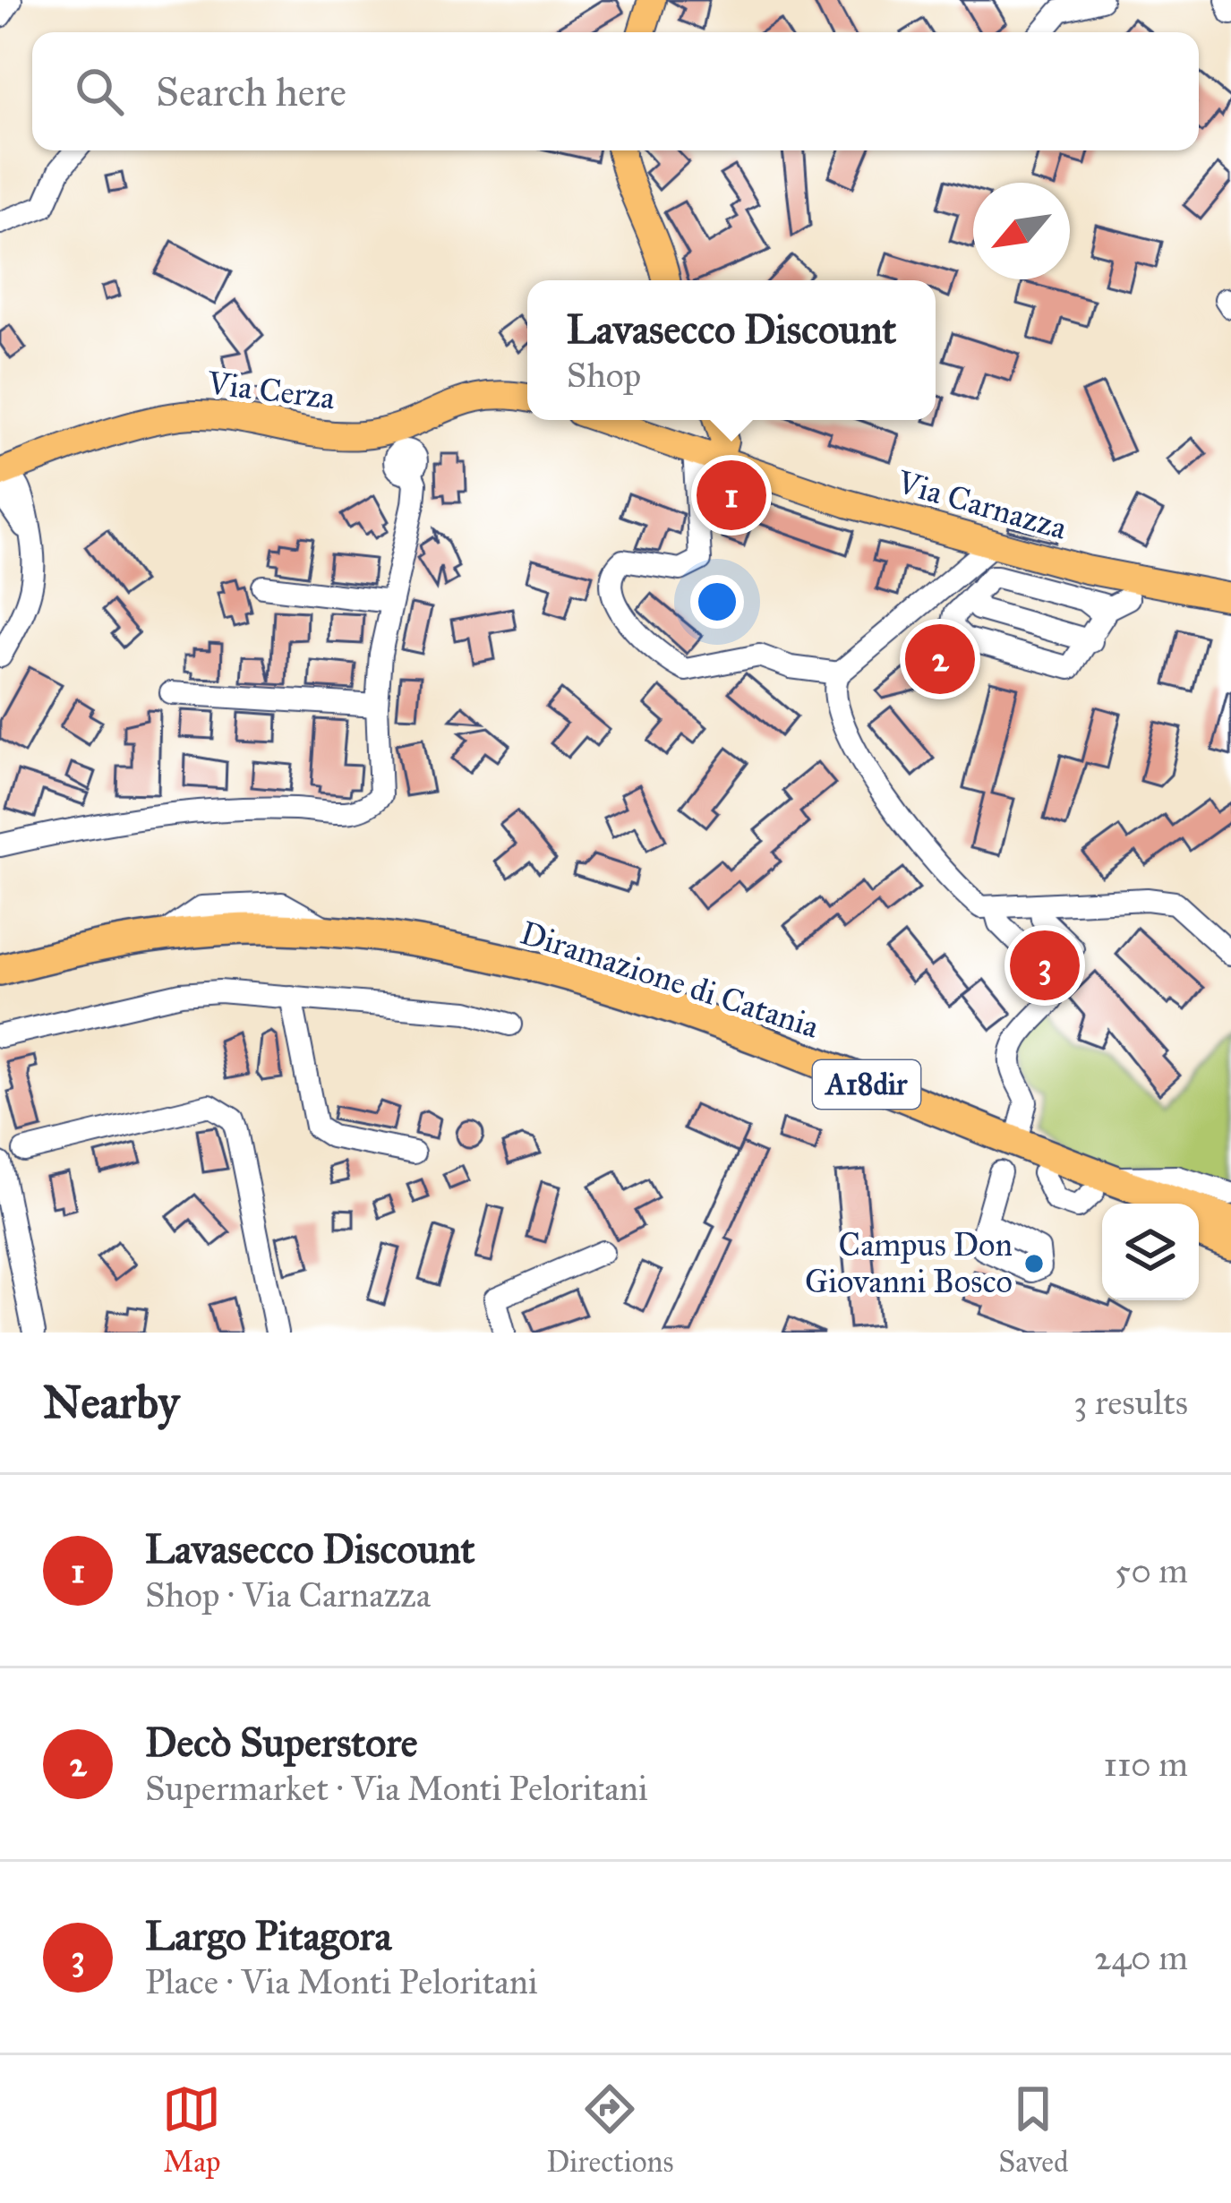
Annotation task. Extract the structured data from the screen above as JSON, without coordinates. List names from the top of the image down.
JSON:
{
  "streets": {
    "highway": ["Diramazione di Catania", "A18dir"],
    "main road": ["Via Cerza", "Via Carnazza"]
  },
  "places": ["Campus Don Giovanni Bosco"],
  "north": "bottom left",
  "page": {
    "search": "Search here",
    "popup": ["Lavasecco Discount", "Shop"],
    "pins": ["1", "2", "3"],
    "heading": ["Nearby", "3 results"],
    "list": [
      {
        "mark": "1",
        "name": "Lavasecco Discount",
        "note": "Shop · Via Carnazza",
        "value": "50 m"
      },
      {
        "mark": "2",
        "name": "Decò Superstore",
        "note": "Supermarket · Via Monti Peloritani",
        "value": "110 m"
      },
      {
        "mark": "3",
        "name": "Largo Pitagora",
        "note": "Place · Via Monti Peloritani",
        "value": "240 m"
      }
    ],
    "nav": ["Map", "Directions", "Saved"]
  }
}
